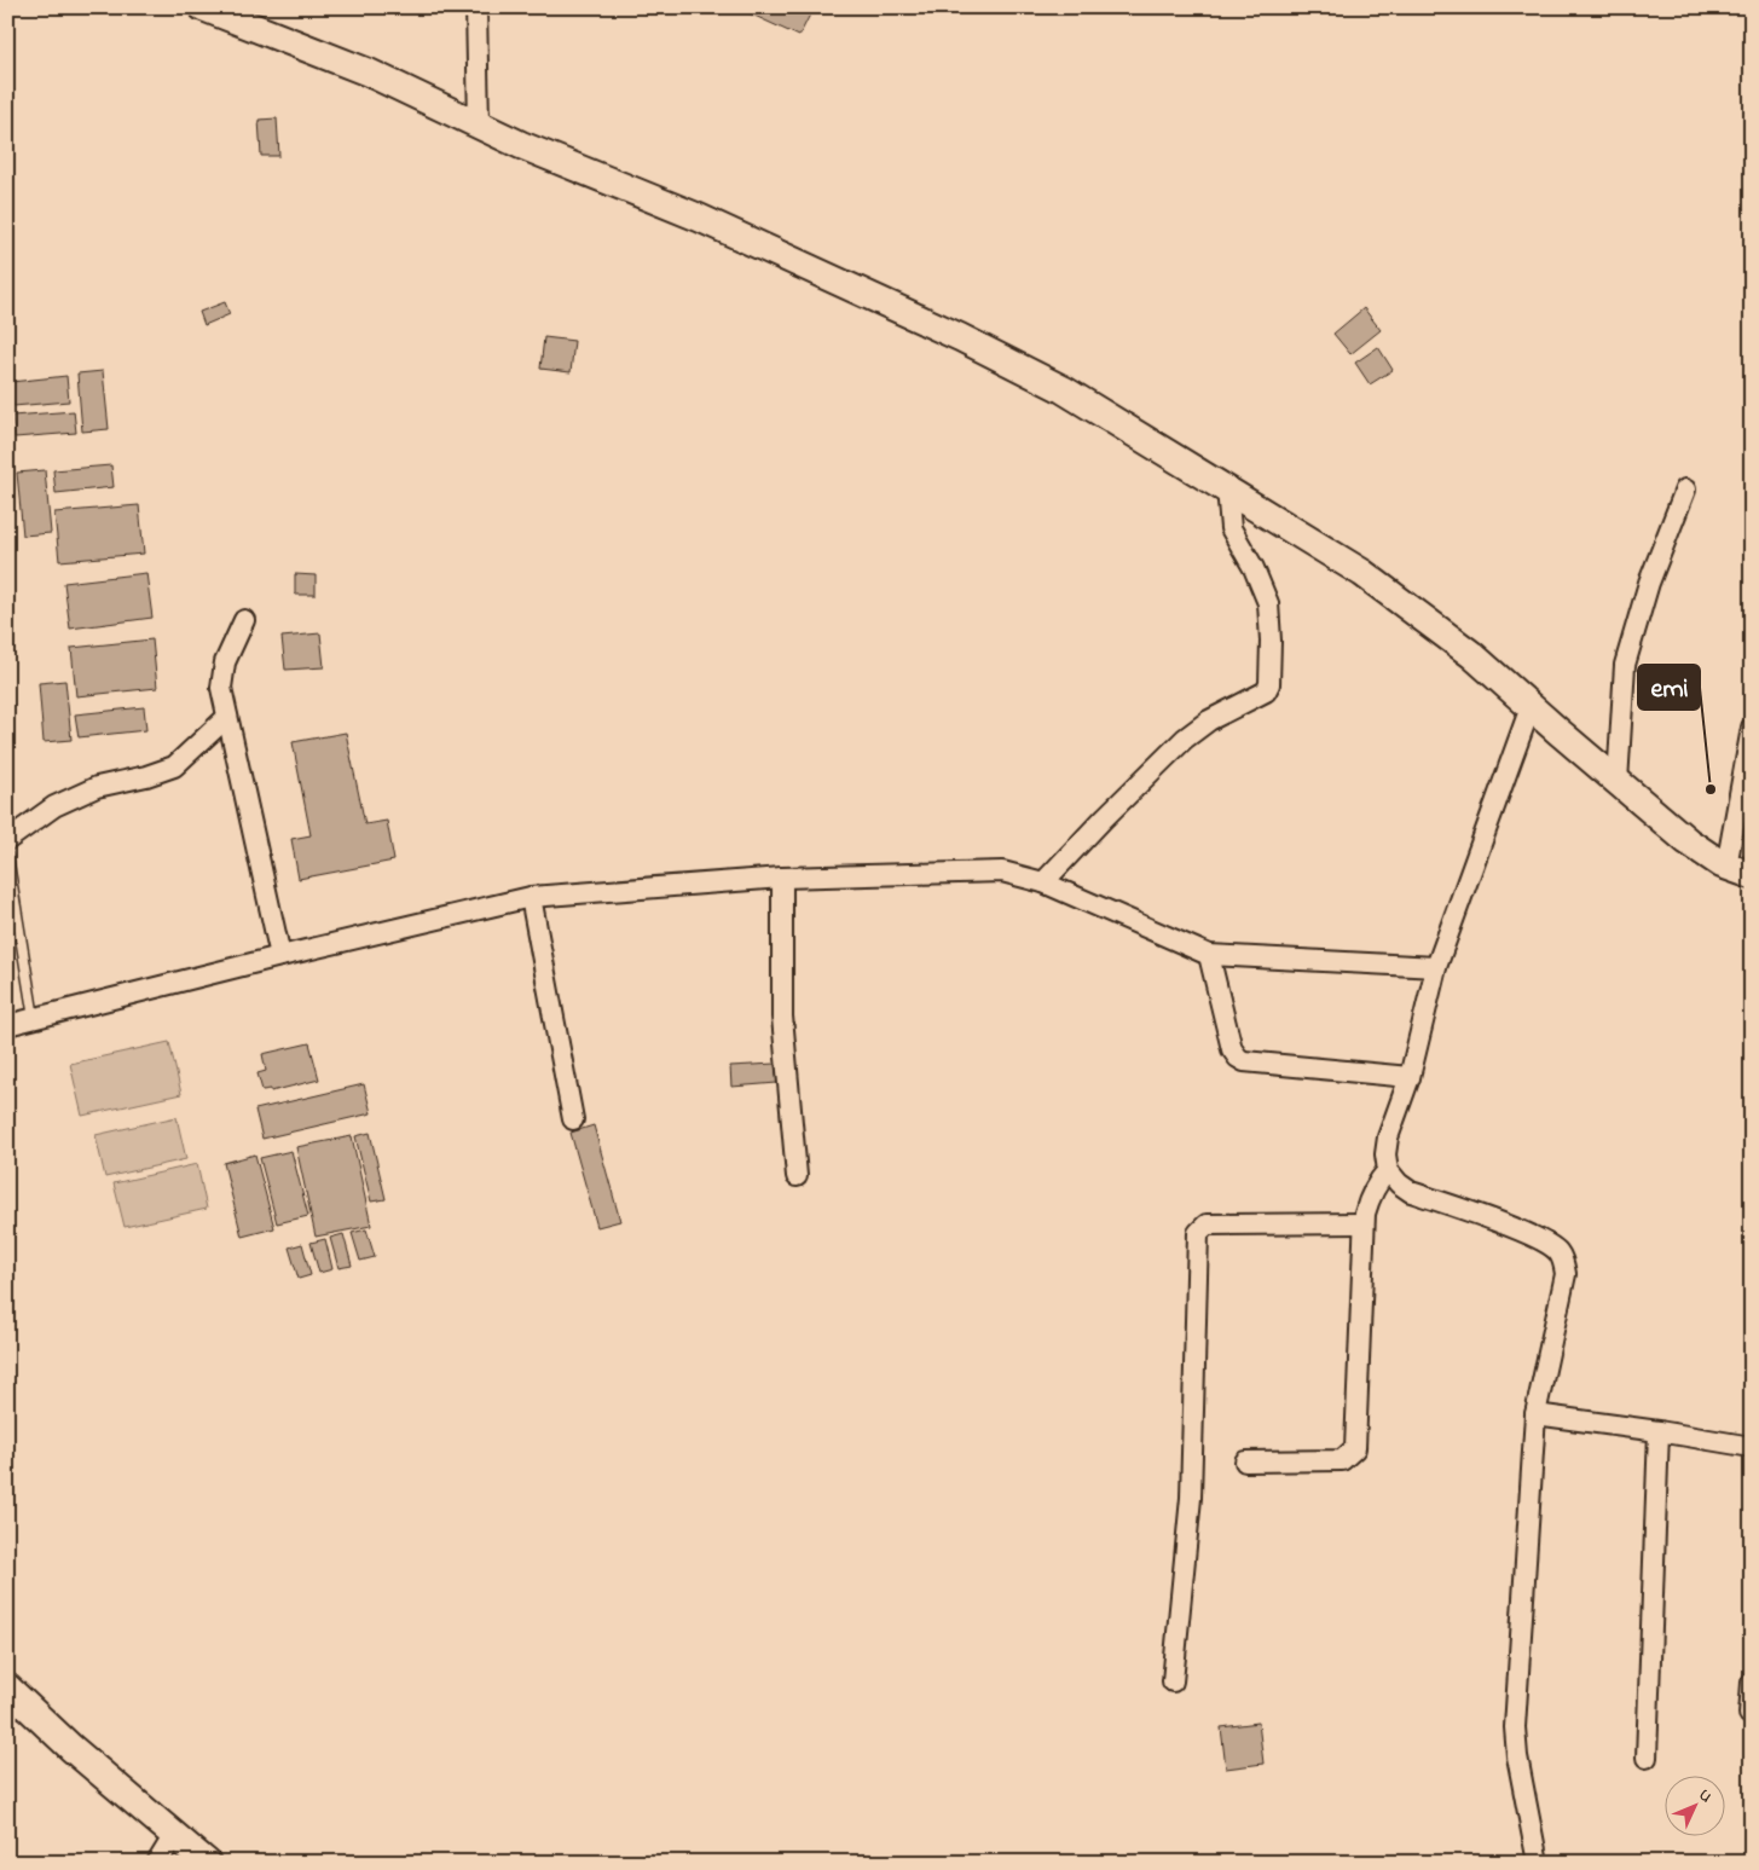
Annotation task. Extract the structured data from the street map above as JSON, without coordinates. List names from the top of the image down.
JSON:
{
  "places": ["emi"],
  "north": "top right"
}
